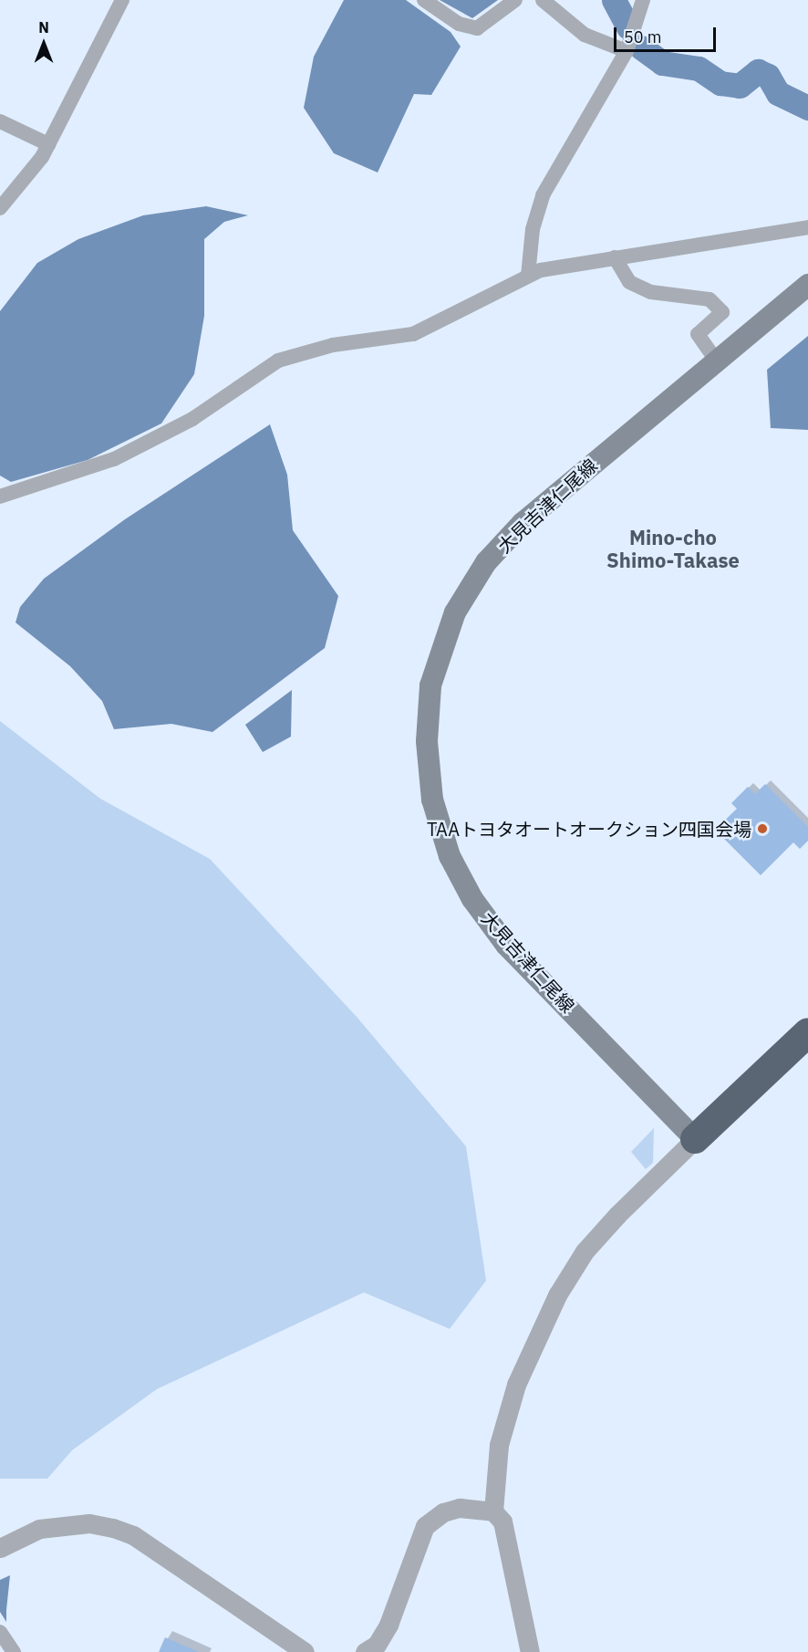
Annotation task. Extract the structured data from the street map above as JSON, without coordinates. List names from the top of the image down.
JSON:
{
  "streets": {
    "main road": ["大見吉津仁尾線"]
  },
  "districts": ["Mino-cho Shimo-Takase"],
  "places": ["TAAトヨタオートオークション四国会場"],
  "scale_bar": "50 m",
  "north": "top"
}
